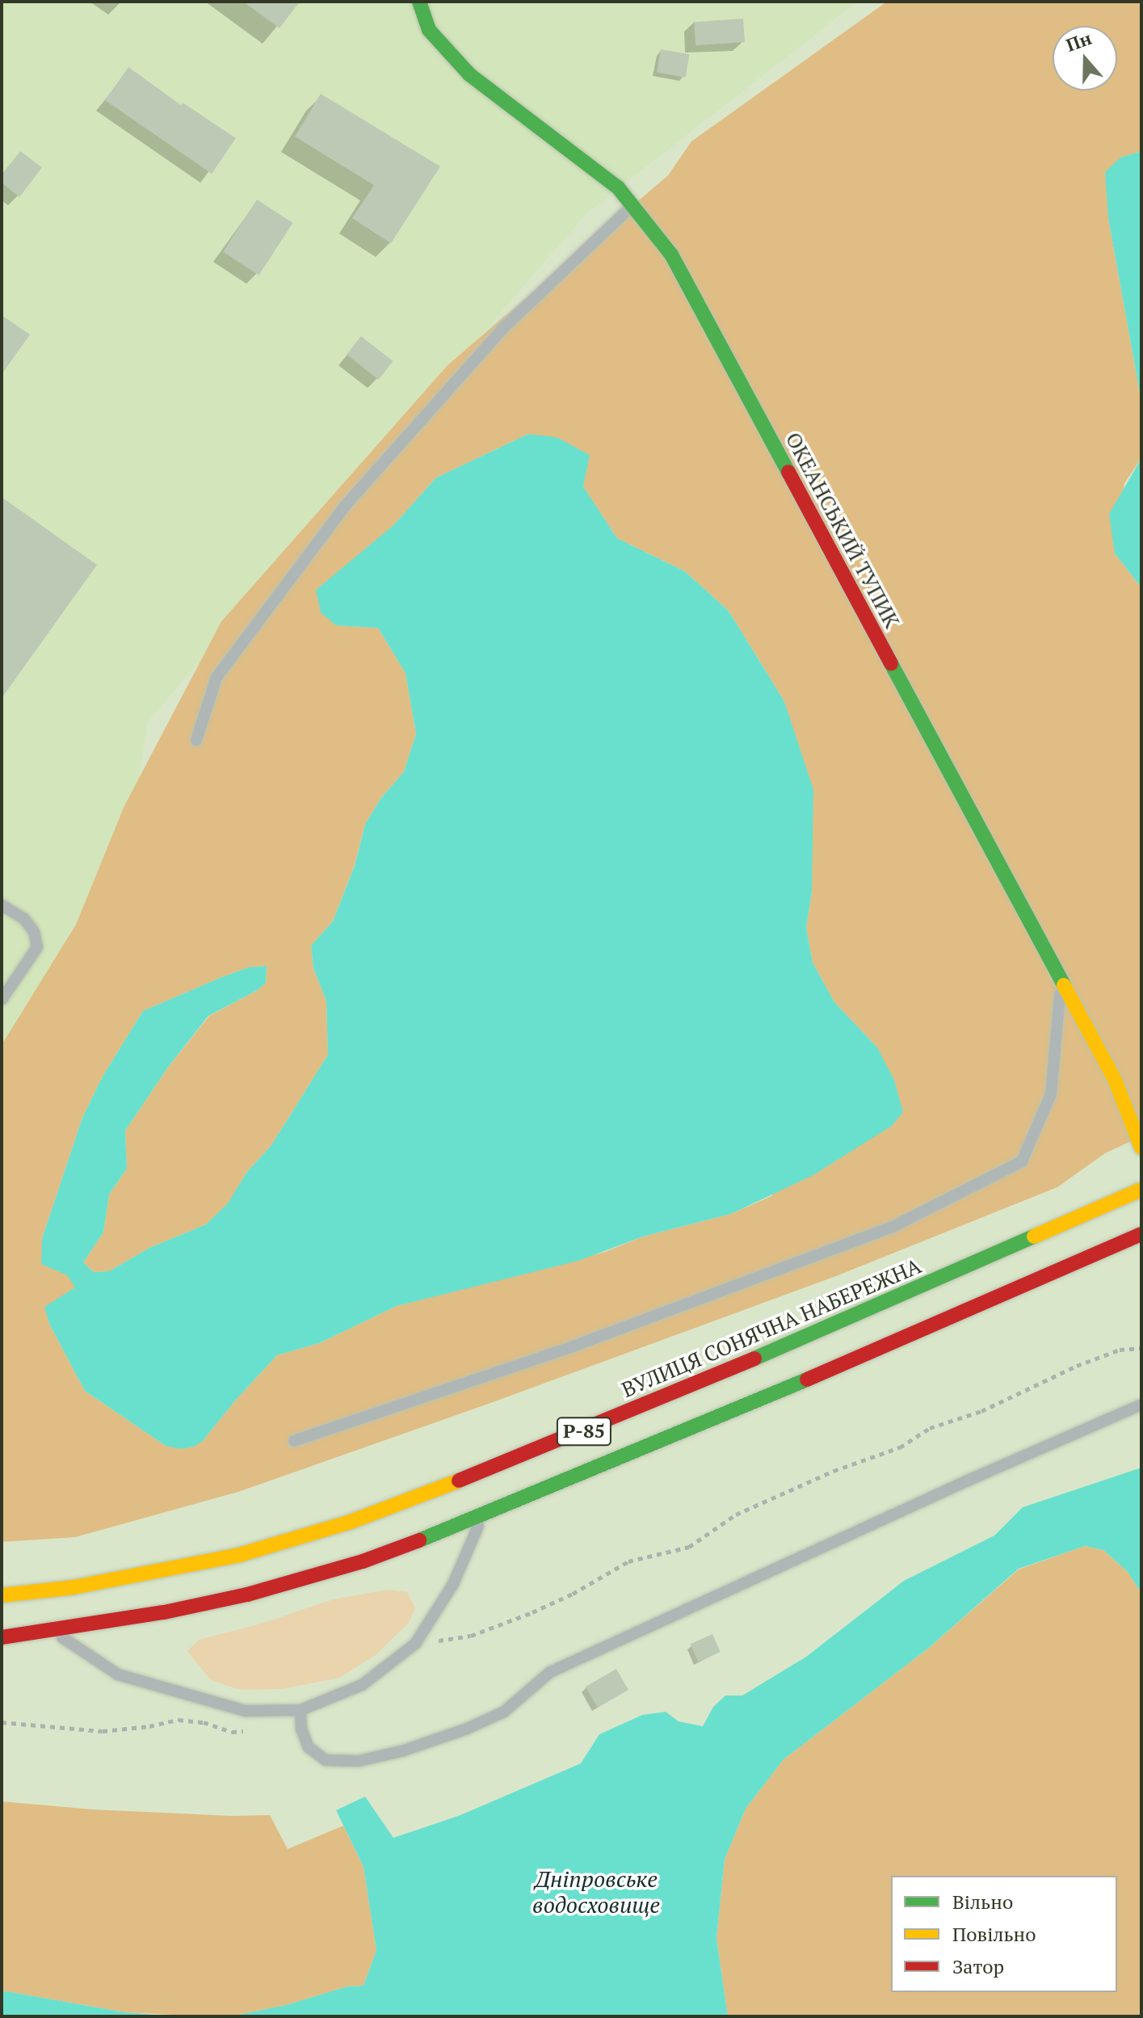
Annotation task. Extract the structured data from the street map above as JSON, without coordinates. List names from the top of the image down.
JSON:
{
  "streets": {
    "main road": ["ОКЕАНСЬКИЙ ТУПИК", "ВУЛИЦЯ СОНЯЧНА НАБЕРЕЖНА", "Р-85"]
  },
  "water": ["Дніпровське водосховище"],
  "legend": ["Вільно", "Повільно", "Затор"],
  "north": "top"
}
